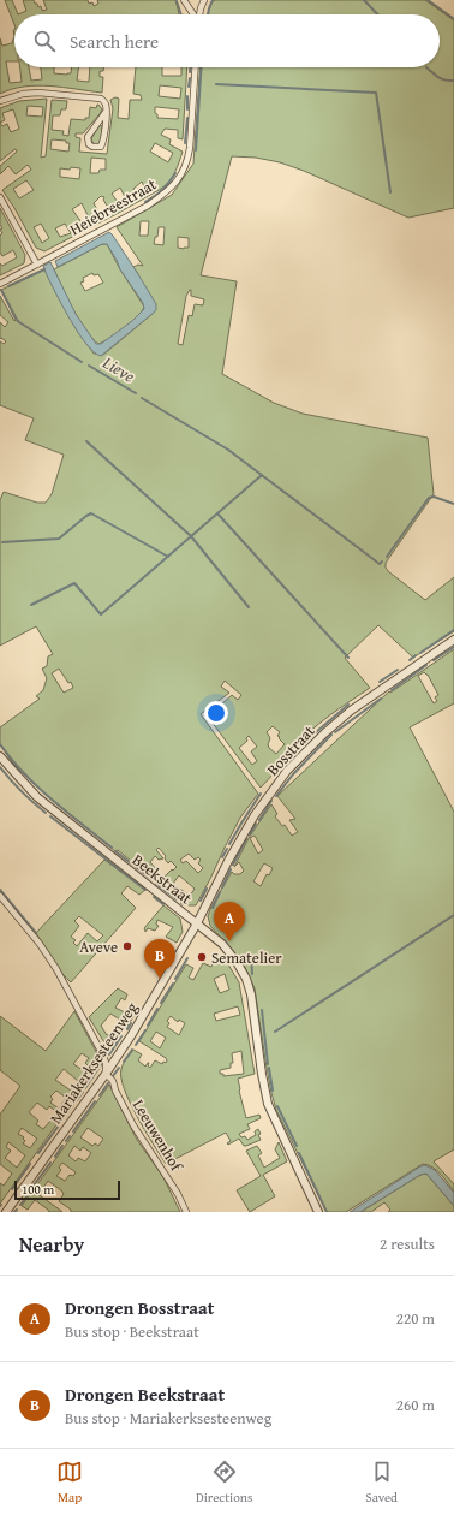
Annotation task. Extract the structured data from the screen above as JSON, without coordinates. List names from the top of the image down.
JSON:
{
  "streets": {
    "street": [
      "Heiebreestraat",
      "Bosstraat",
      "Beekstraat",
      "Mariakerksesteenweg",
      "Leeuwenhof"
    ]
  },
  "crossings": [
    ["Bosstraat", "Beekstraat"],
    ["Bosstraat", "Mariakerksesteenweg"],
    ["Beekstraat", "Mariakerksesteenweg"],
    ["Mariakerksesteenweg", "Leeuwenhof"]
  ],
  "water": ["Lieve"],
  "places": ["Aveve", "Sematelier"],
  "scale_bar": "100 m",
  "page": {
    "search": "Search here",
    "pins": ["A", "B"],
    "scale": "100 m",
    "heading": ["Nearby", "2 results"],
    "list": [
      {
        "mark": "A",
        "name": "Drongen Bosstraat",
        "note": "Bus stop · Beekstraat",
        "value": "220 m"
      },
      {
        "mark": "B",
        "name": "Drongen Beekstraat",
        "note": "Bus stop · Mariakerksesteenweg",
        "value": "260 m"
      }
    ],
    "nav": ["Map", "Directions", "Saved"]
  }
}
